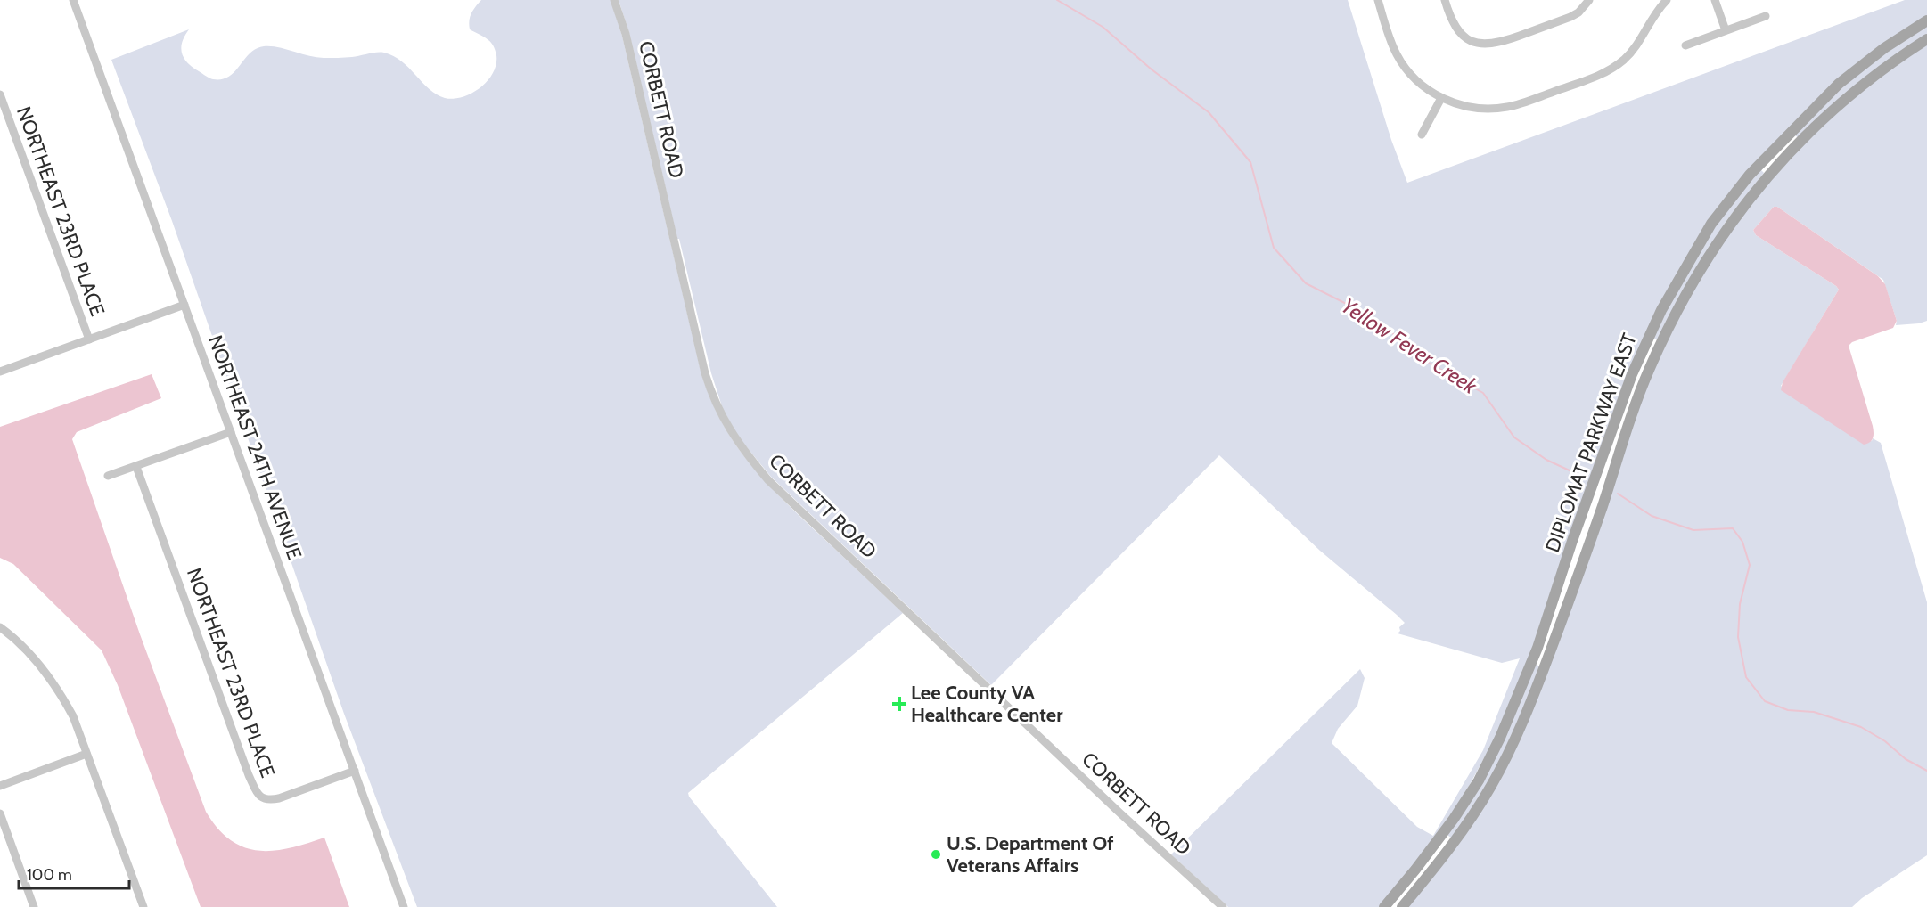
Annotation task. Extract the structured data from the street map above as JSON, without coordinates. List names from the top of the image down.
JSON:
{
  "streets": {
    "main road": ["DIPLOMAT PARKWAY EAST"],
    "street": ["CORBETT ROAD", "NORTHEAST 23RD PLACE", "NORTHEAST 24TH AVENUE"]
  },
  "crossings": [
    ["NORTHEAST 23RD PLACE", "NORTHEAST 24TH AVENUE"]
  ],
  "water": ["Yellow Fever Creek"],
  "places": {
    "health": ["Lee County VA Healthcare Center"],
    "other": ["U.S. Department Of Veterans Affairs"]
  },
  "scale_bar": "100 m"
}
